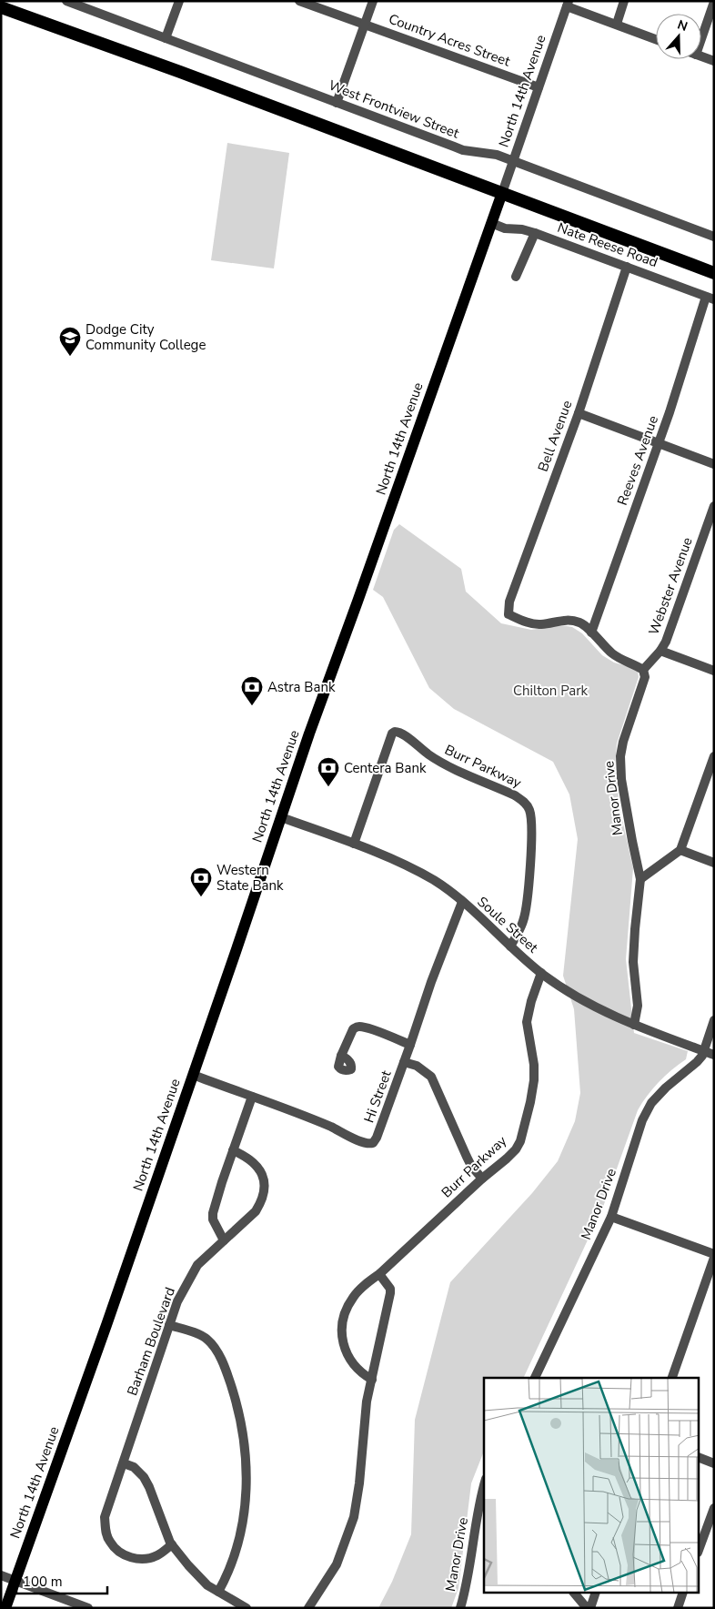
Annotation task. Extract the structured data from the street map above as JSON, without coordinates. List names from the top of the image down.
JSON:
{
  "streets": {
    "main road": ["North 14th Avenue"],
    "street": [
      "Country Acres Street",
      "West Frontview Street",
      "Nate Reese Road",
      "Bell Avenue",
      "Reeves Avenue",
      "Webster Avenue",
      "Burr Parkway",
      "Manor Drive",
      "Soule Street",
      "Hi Street",
      "Barham Boulevard"
    ]
  },
  "crossings": [
    ["Country Acres Street", "North 14th Avenue"],
    ["North 14th Avenue", "West Frontview Street"],
    ["North 14th Avenue", "Nate Reese Road"],
    ["North 14th Avenue", "Soule Street"],
    ["North 14th Avenue", "Hi Street"],
    ["Nate Reese Road", "Bell Avenue"],
    ["Nate Reese Road", "Reeves Avenue"],
    ["Bell Avenue", "Reeves Avenue"],
    ["Webster Avenue", "Manor Drive"],
    ["Burr Parkway", "Soule Street"],
    ["Manor Drive", "Soule Street"],
    ["Soule Street", "Hi Street"]
  ],
  "parks": ["Chilton Park"],
  "places": {
    "school or university": ["Dodge City Community College"],
    "bank": ["Astra Bank", "Centera Bank", "Western State Bank"]
  },
  "scale_bar": "100 m",
  "north": "top"
}
